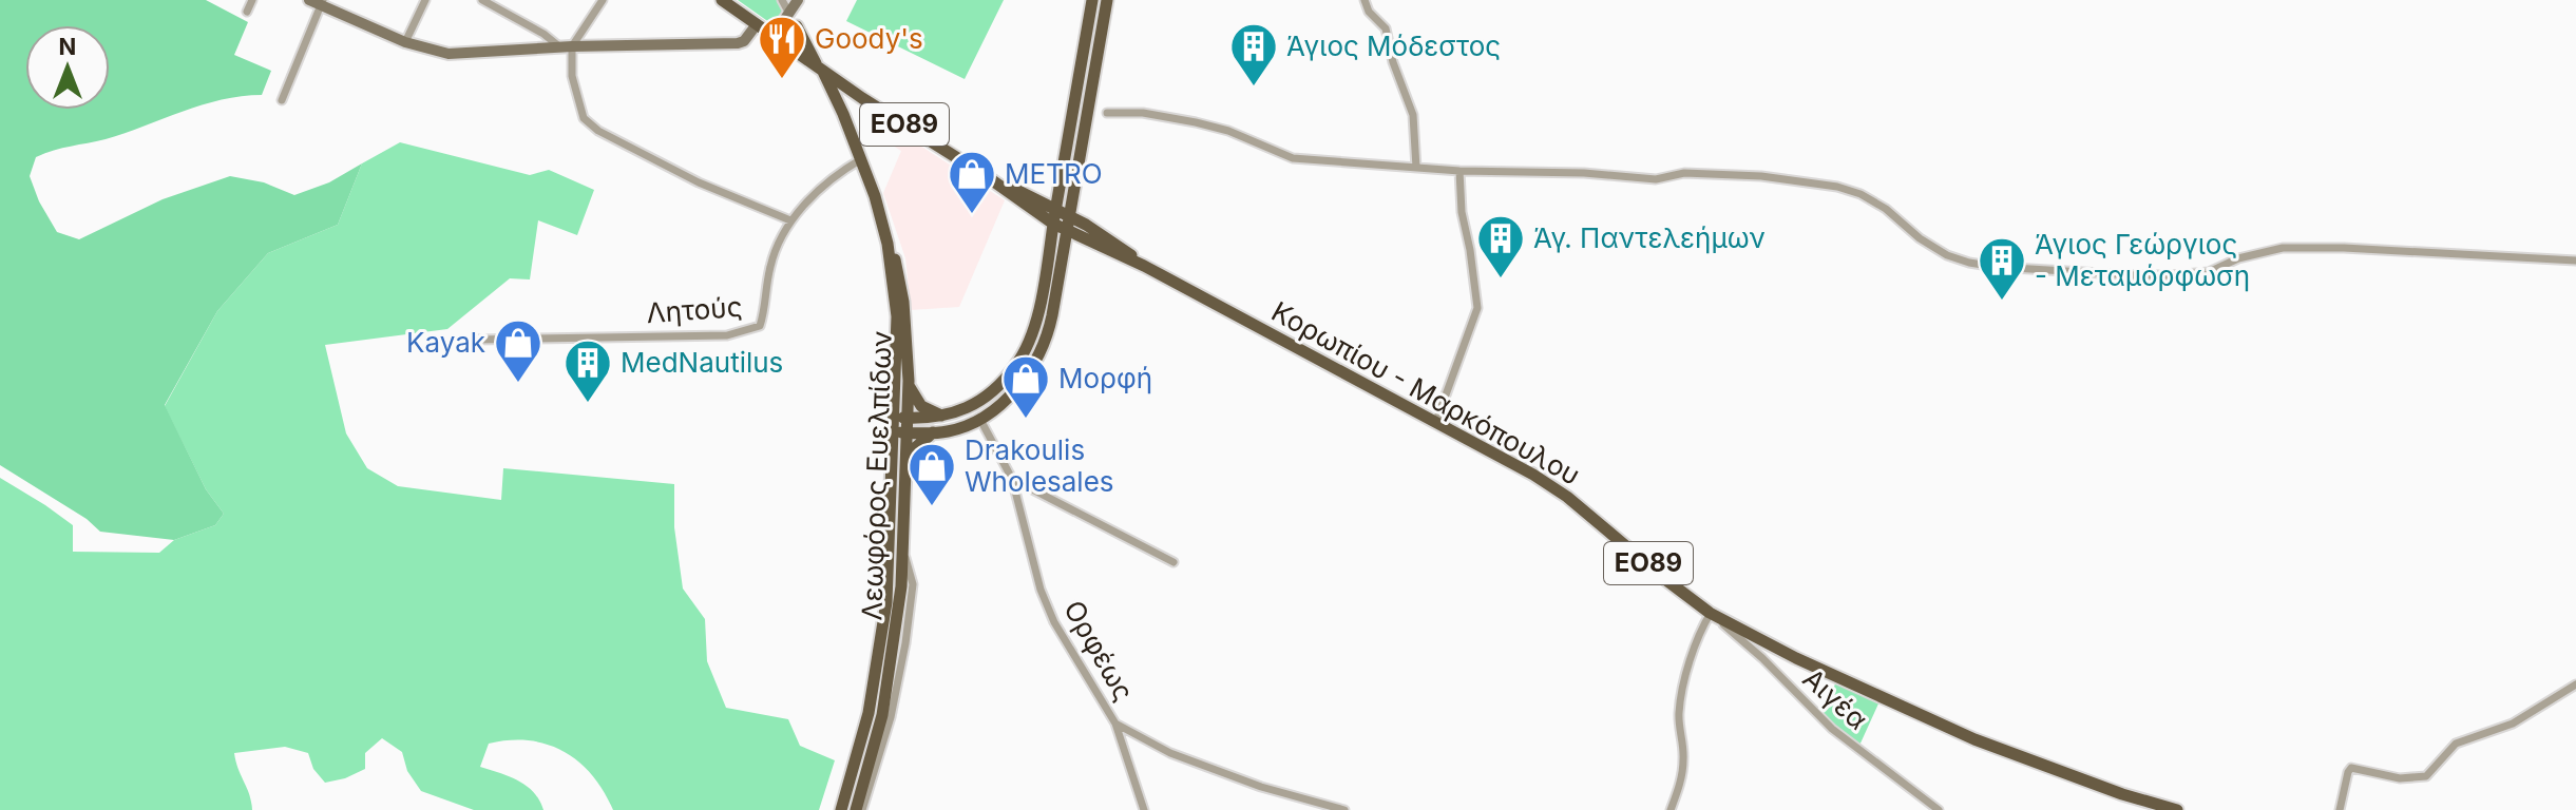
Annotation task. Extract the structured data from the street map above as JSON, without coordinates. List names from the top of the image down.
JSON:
{
  "streets": {
    "main road": ["ΕΟ89", "Κορωπίου - Μαρκόπουλου", "Λεωφόρος Ευελπίδων"],
    "street": ["Λητούς", "Ορφέως", "Αιγέα"]
  },
  "crossings": [
    ["ΕΟ89", "Κορωπίου - Μαρκόπουλου"],
    ["ΕΟ89", "Λεωφόρος Ευελπίδων"],
    ["Λητούς", "Λεωφόρος Ευελπίδων"],
    ["Κορωπίου - Μαρκόπουλου", "Λεωφόρος Ευελπίδων"],
    ["Κορωπίου - Μαρκόπουλου", "Αιγέα"]
  ],
  "places": {
    "restaurant": ["Goody's"],
    "building": [
      "Άγιος Μόδεστος",
      "Άγ. Παντελεήμων",
      "Άγιος Γεώργιος - Μεταμόρφωση",
      "MedNautilus"
    ],
    "shop": [
      "METRO",
      "Kayak",
      "Μορφή",
      "Drakoulis Wholesales"
    ]
  },
  "north": "top"
}
